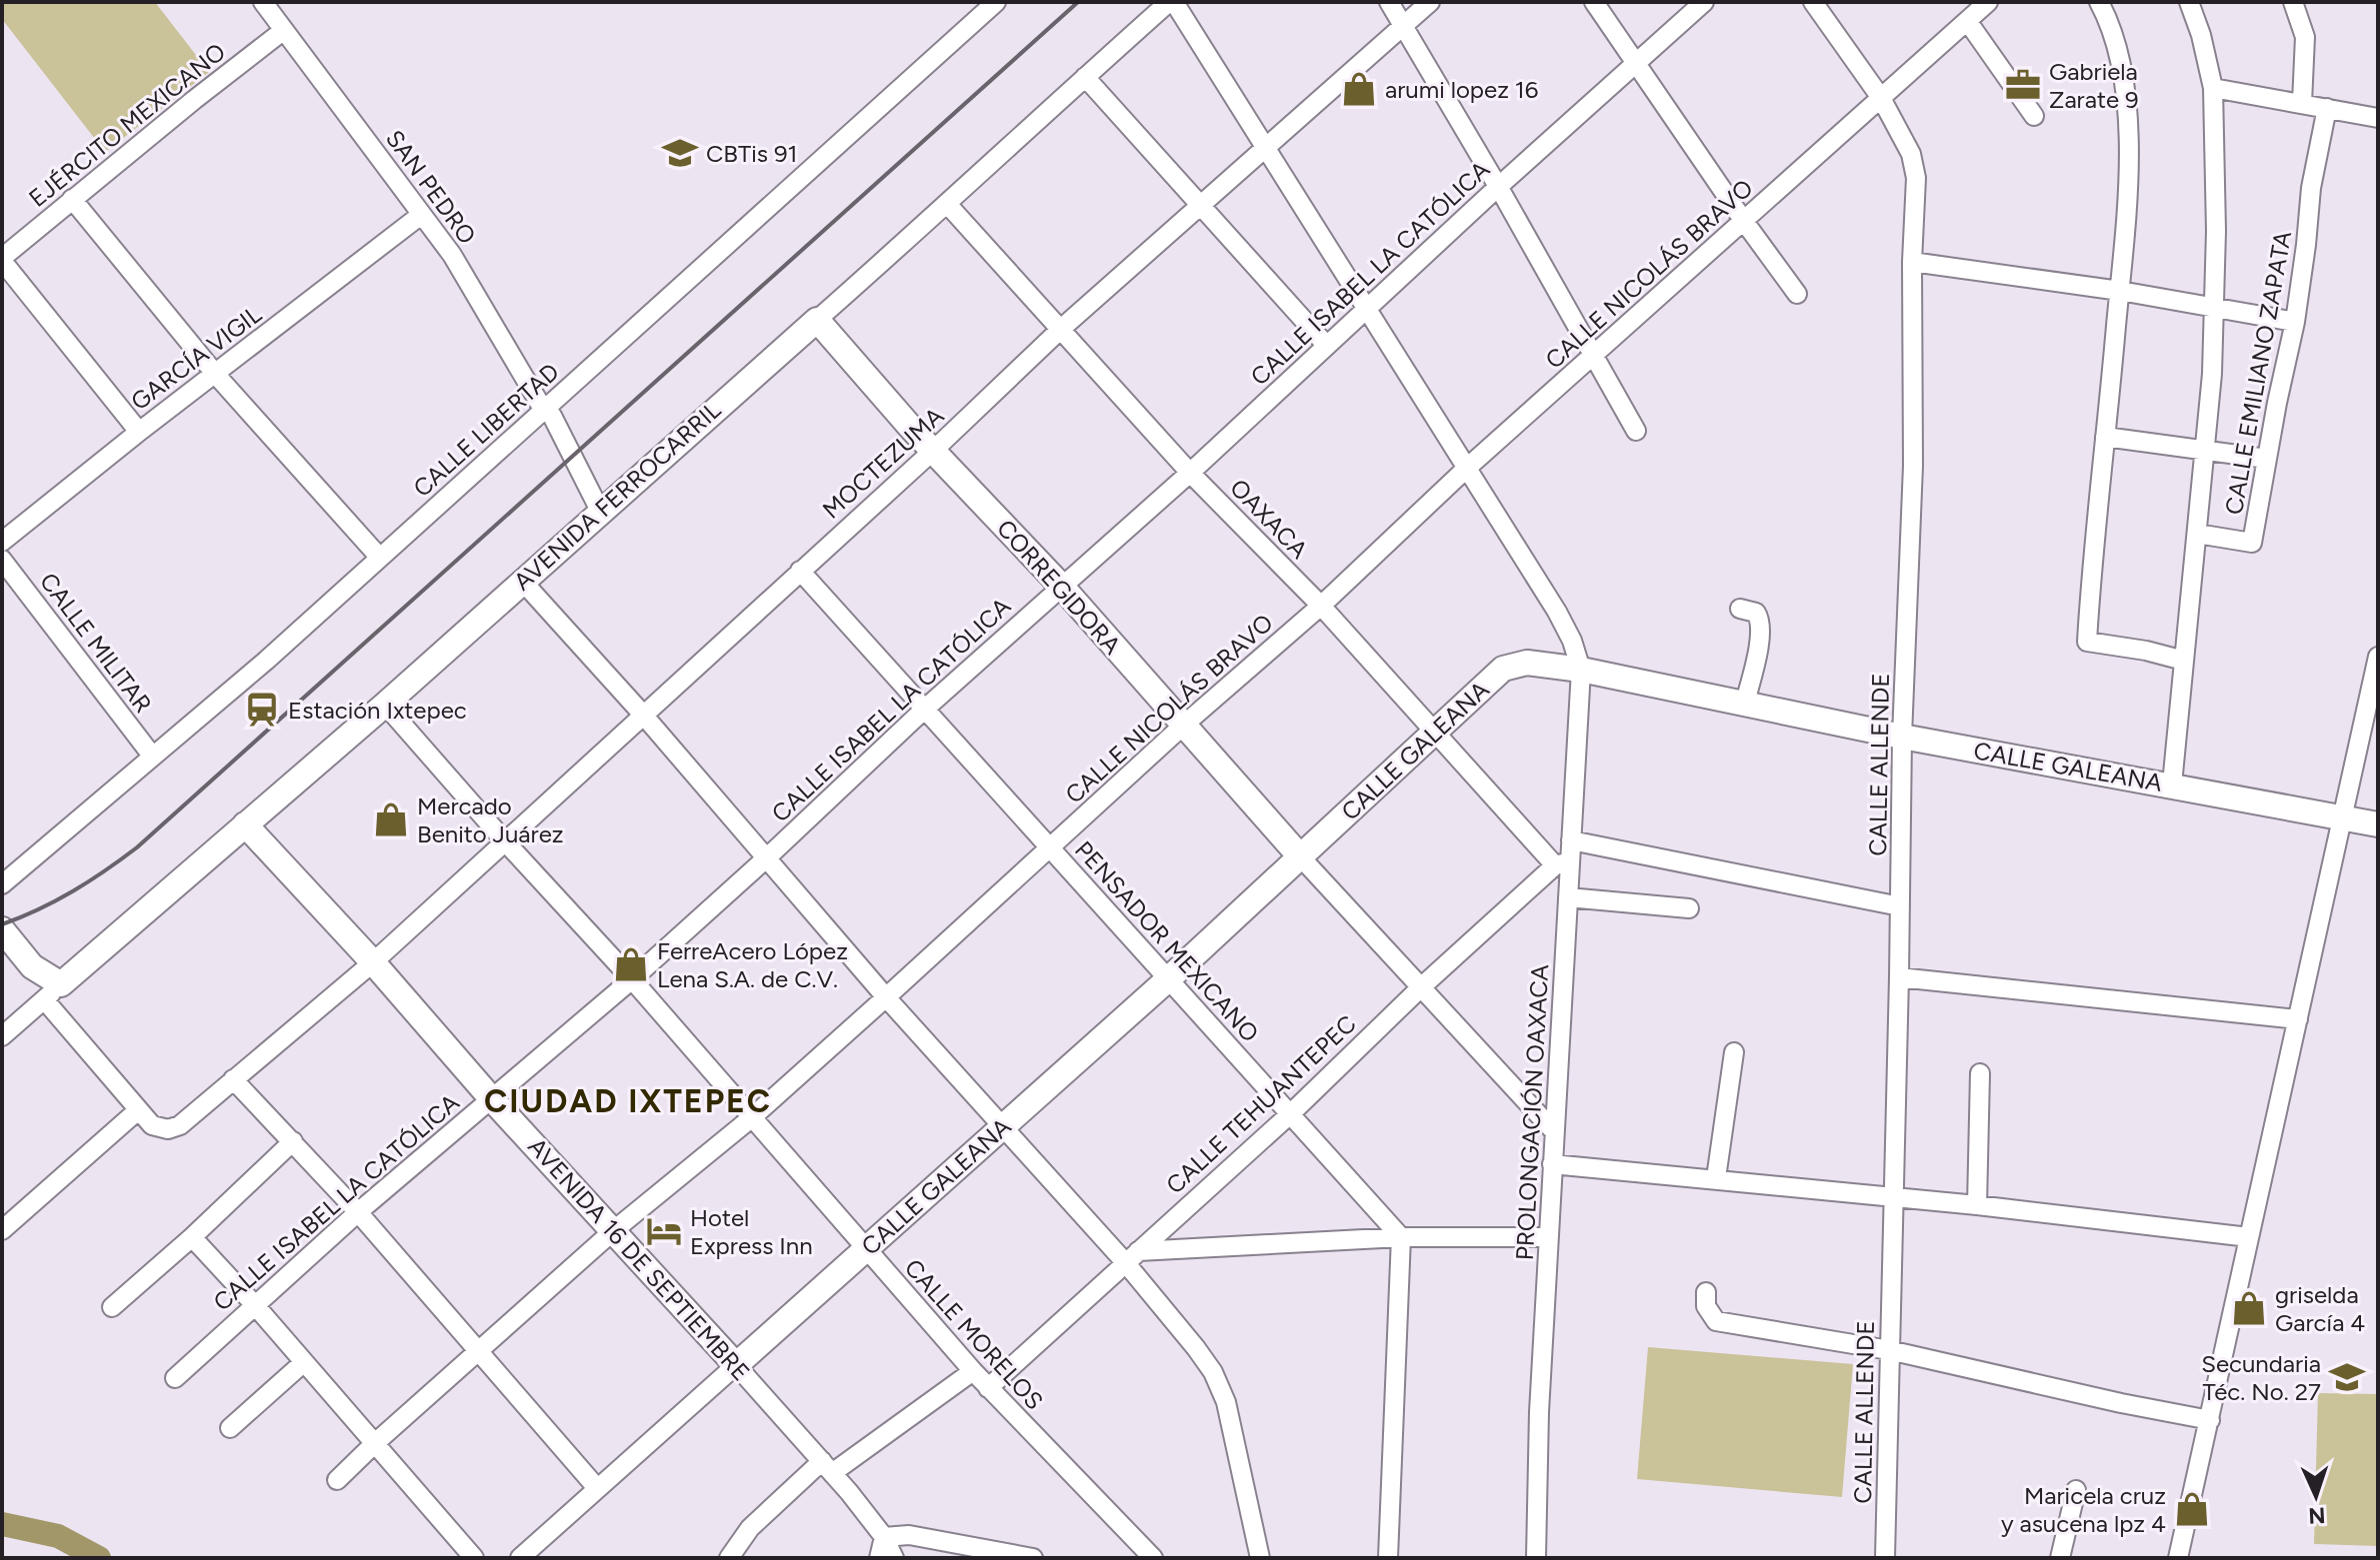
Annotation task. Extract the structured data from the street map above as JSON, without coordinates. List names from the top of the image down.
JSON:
{
  "streets": {
    "main road": [
      "AVENIDA FERROCARRIL",
      "CORREGIDORA",
      "CALLE GALEANA",
      "AVENIDA 16 DE SEPTIEMBRE"
    ],
    "street": [
      "EJÉRCITO MEXICANO",
      "SAN PEDRO",
      "CALLE ISABEL LA CATÓLICA",
      "CALLE NICOLÁS BRAVO",
      "GARCÍA VIGIL",
      "CALLE EMILIANO ZAPATA",
      "CALLE LIBERTAD",
      "MOCTEZUMA",
      "OAXACA",
      "CALLE MILITAR",
      "CALLE ALLENDE",
      "PENSADOR MEXICANO",
      "CALLE TEHUANTEPEC",
      "PROLONGACIÓN OAXACA",
      "CALLE MORELOS"
    ]
  },
  "crossings": [
    ["EJÉRCITO MEXICANO", "SAN PEDRO"],
    ["SAN PEDRO", "GARCÍA VIGIL"],
    ["SAN PEDRO", "CALLE LIBERTAD"],
    ["SAN PEDRO", "AVENIDA FERROCARRIL"],
    ["CALLE ISABEL LA CATÓLICA", "OAXACA"],
    ["CALLE ISABEL LA CATÓLICA", "CORREGIDORA"],
    ["CALLE ISABEL LA CATÓLICA", "PENSADOR MEXICANO"],
    ["CALLE ISABEL LA CATÓLICA", "AVENIDA 16 DE SEPTIEMBRE"],
    ["CALLE ISABEL LA CATÓLICA", "CALLE MORELOS"],
    ["CALLE NICOLÁS BRAVO", "OAXACA"],
    ["CALLE NICOLÁS BRAVO", "CORREGIDORA"],
    ["CALLE NICOLÁS BRAVO", "CALLE ALLENDE"],
    ["CALLE NICOLÁS BRAVO", "PENSADOR MEXICANO"],
    ["CALLE NICOLÁS BRAVO", "AVENIDA 16 DE SEPTIEMBRE"],
    ["CALLE NICOLÁS BRAVO", "CALLE MORELOS"],
    ["CALLE LIBERTAD", "CALLE MILITAR"],
    ["MOCTEZUMA", "OAXACA"],
    ["MOCTEZUMA", "CORREGIDORA"],
    ["MOCTEZUMA", "PENSADOR MEXICANO"],
    ["MOCTEZUMA", "AVENIDA 16 DE SEPTIEMBRE"],
    ["MOCTEZUMA", "CALLE MORELOS"],
    ["AVENIDA FERROCARRIL", "OAXACA"],
    ["AVENIDA FERROCARRIL", "CORREGIDORA"],
    ["AVENIDA FERROCARRIL", "AVENIDA 16 DE SEPTIEMBRE"],
    ["AVENIDA FERROCARRIL", "CALLE MORELOS"],
    ["OAXACA", "CALLE GALEANA"],
    ["OAXACA", "CALLE TEHUANTEPEC"],
    ["OAXACA", "PROLONGACIÓN OAXACA"],
    ["CORREGIDORA", "CALLE GALEANA"],
    ["CALLE GALEANA", "CALLE ALLENDE"],
    ["CALLE GALEANA", "PENSADOR MEXICANO"],
    ["CALLE GALEANA", "PROLONGACIÓN OAXACA"],
    ["CALLE GALEANA", "AVENIDA 16 DE SEPTIEMBRE"],
    ["CALLE GALEANA", "CALLE MORELOS"],
    ["PENSADOR MEXICANO", "CALLE TEHUANTEPEC"],
    ["CALLE TEHUANTEPEC", "PROLONGACIÓN OAXACA"],
    ["CALLE TEHUANTEPEC", "CALLE MORELOS"]
  ],
  "districts": ["CIUDAD IXTEPEC"],
  "places": {
    "office": ["Gabriela Zarate 9"],
    "shop": [
      "arumi lopez 16",
      "Mercado Benito Juárez",
      "FerreAcero López Lena S.A. de C.V.",
      "griselda García 4",
      "Maricela cruz y asucena lpz 4"
    ],
    "school or university": ["CBTis 91", "Secundaria Téc. No. 27"],
    "station": ["Estación Ixtepec"],
    "hotel": ["Hotel Express Inn"]
  },
  "north": "bottom"
}
